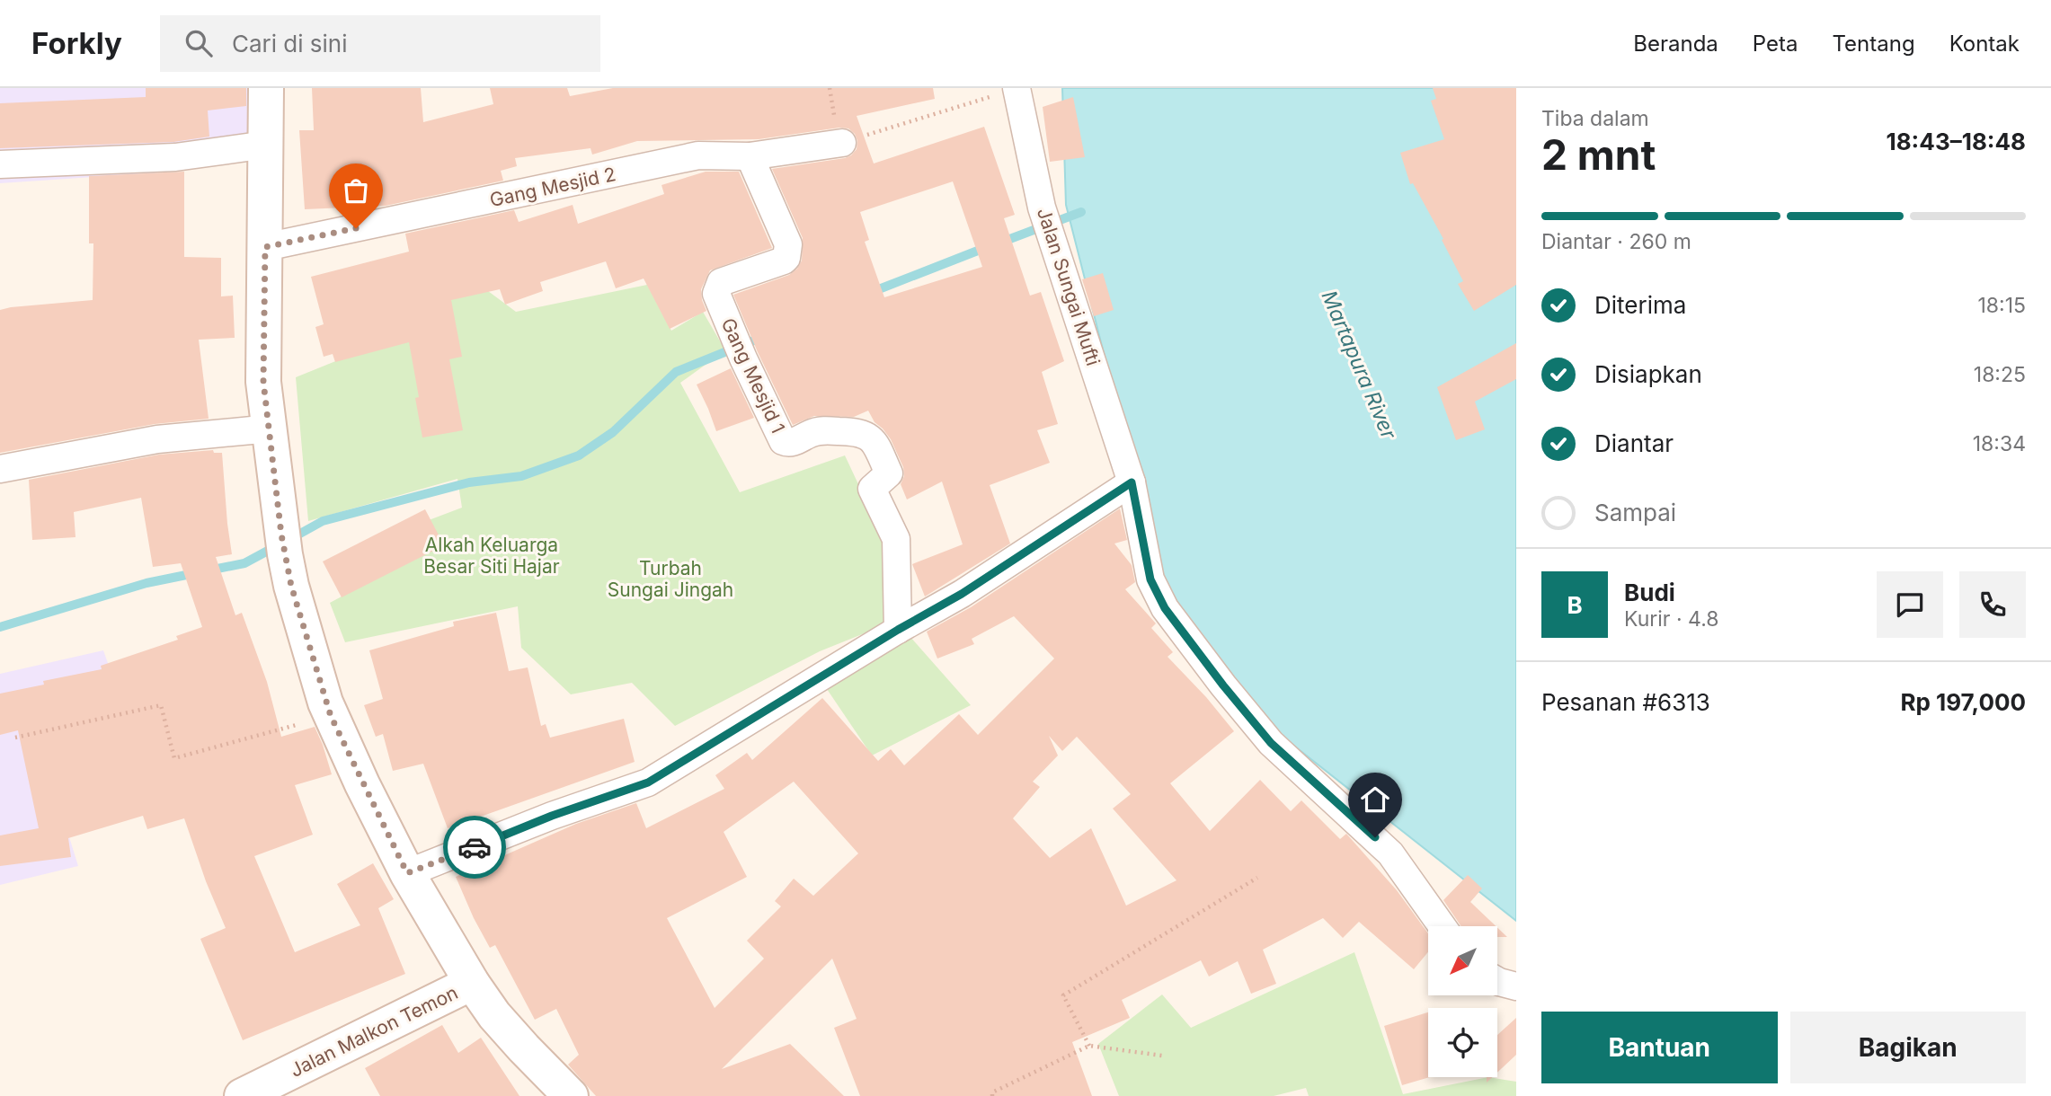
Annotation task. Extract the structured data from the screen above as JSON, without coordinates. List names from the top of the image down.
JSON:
{
  "streets": {
    "main road": ["Jalan Malkon Temon"],
    "street": ["Gang Mesjid 2", "Jalan Sungai Mufti", "Gang Mesjid 1"]
  },
  "crossings": [
    ["Gang Mesjid 2", "Gang Mesjid 1"]
  ],
  "water": ["Martapura River"],
  "parks": ["Alkah Keluarga Besar Siti Hajar", "Turbah Sungai Jingah"],
  "north": "bottom left",
  "page": {
    "header": "Forkly",
    "search": "Cari di sini",
    "nav": [
      "Beranda",
      "Peta",
      "Tentang",
      "Kontak"
    ],
    "heading": ["2 mnt", "Tiba dalam", "18:43–18:48"],
    "panel": [
      "Budi",
      "Kurir · 4.8",
      "Pesanan #6313",
      "Rp 197,000"
    ],
    "bar": "Diantar · 260 m",
    "list": [
      ["Diterima", "18:15"],
      ["Disiapkan", "18:25"],
      ["Diantar", "18:34"],
      "Sampai"
    ],
    "round": "B",
    "buttons": ["Bantuan", "Bagikan"]
  }
}
